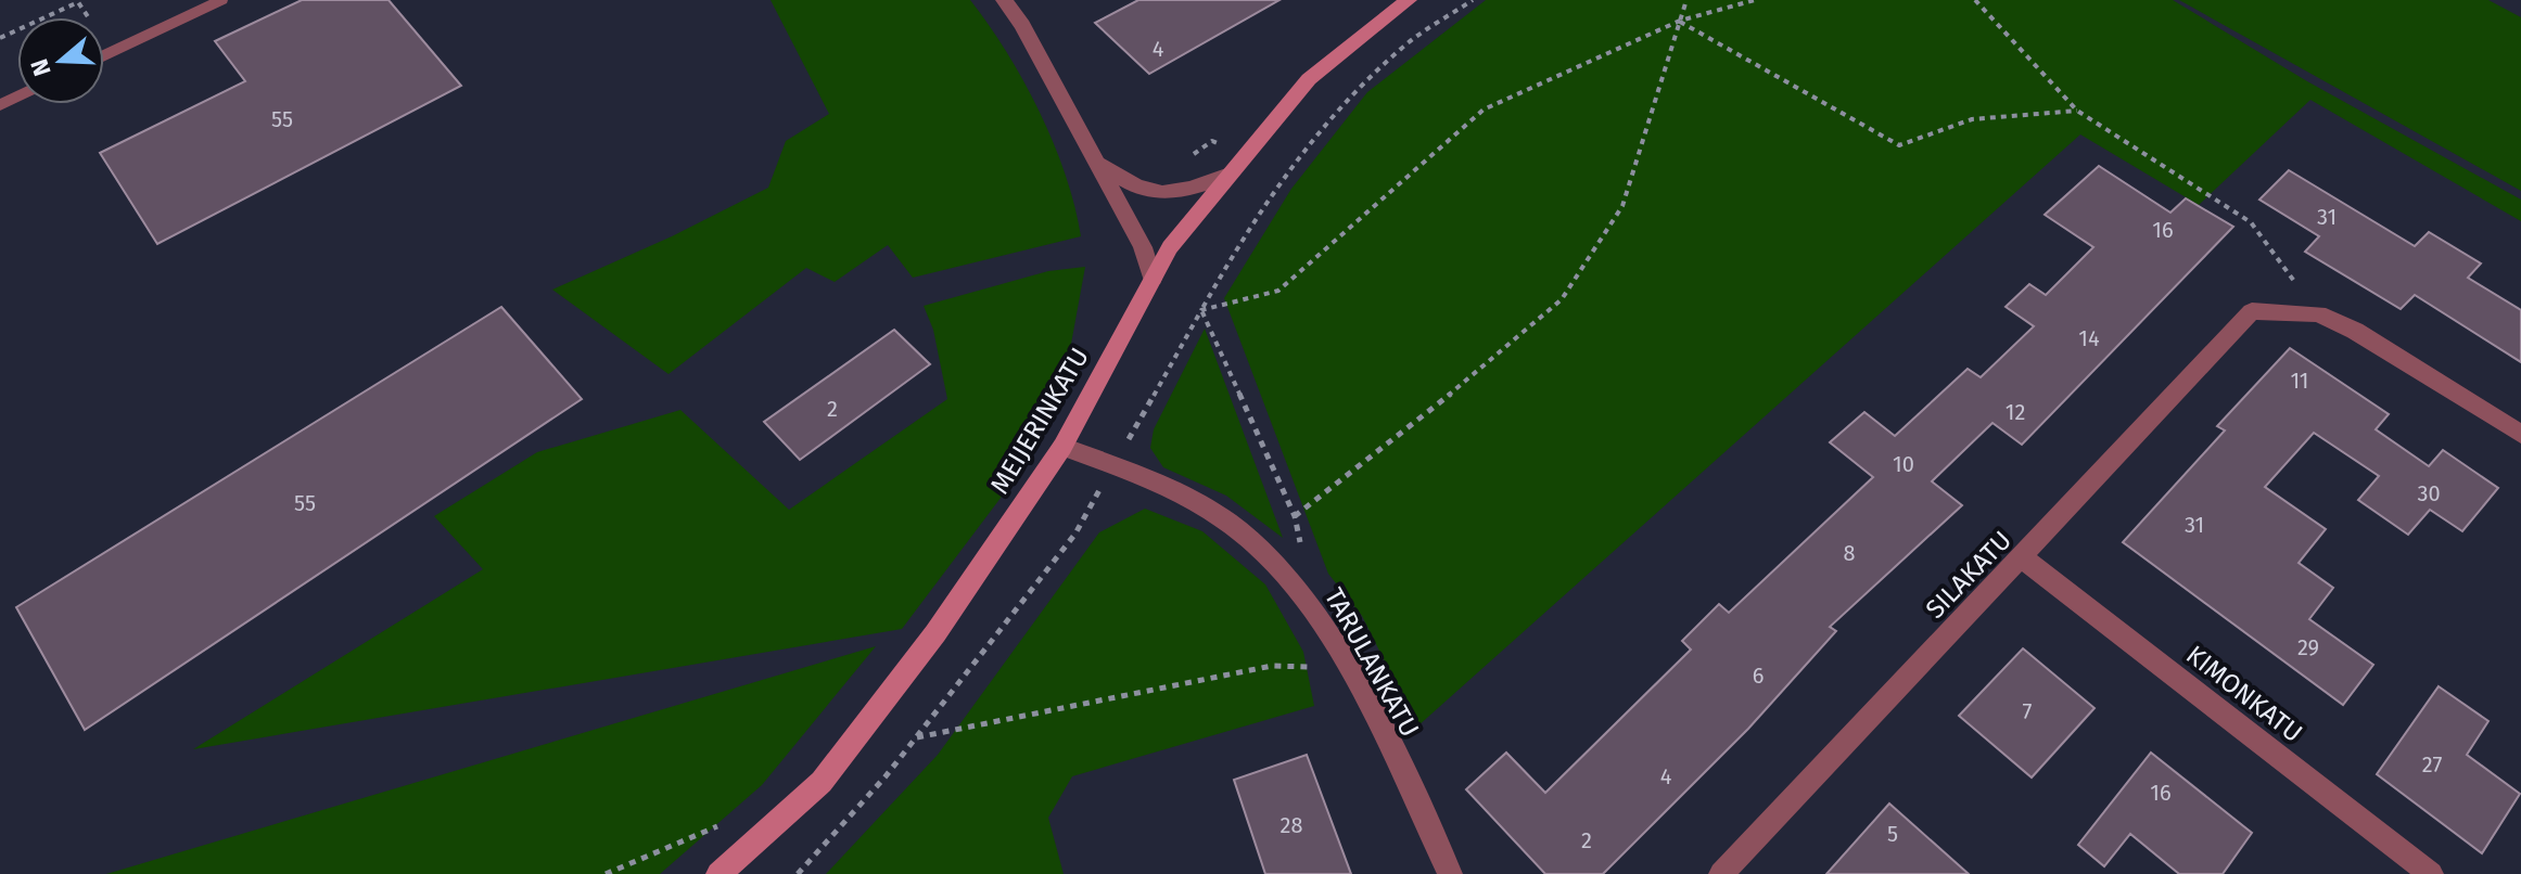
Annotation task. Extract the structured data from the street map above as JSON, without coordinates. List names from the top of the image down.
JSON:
{
  "streets": {
    "street": [
      "MEIJERINKATU",
      "SILAKATU",
      "TARULANKATU",
      "KIMONKATU"
    ]
  },
  "crossings": [
    ["MEIJERINKATU", "TARULANKATU"],
    ["SILAKATU", "KIMONKATU"]
  ],
  "house_numbers": [
    "4",
    "55",
    "31",
    "16",
    "14",
    "11",
    "2",
    "12",
    "10",
    "30",
    "55",
    "31",
    "8",
    "29",
    "6",
    "7",
    "27",
    "4",
    "16",
    "28",
    "5",
    "2"
  ],
  "north": "left"
}
